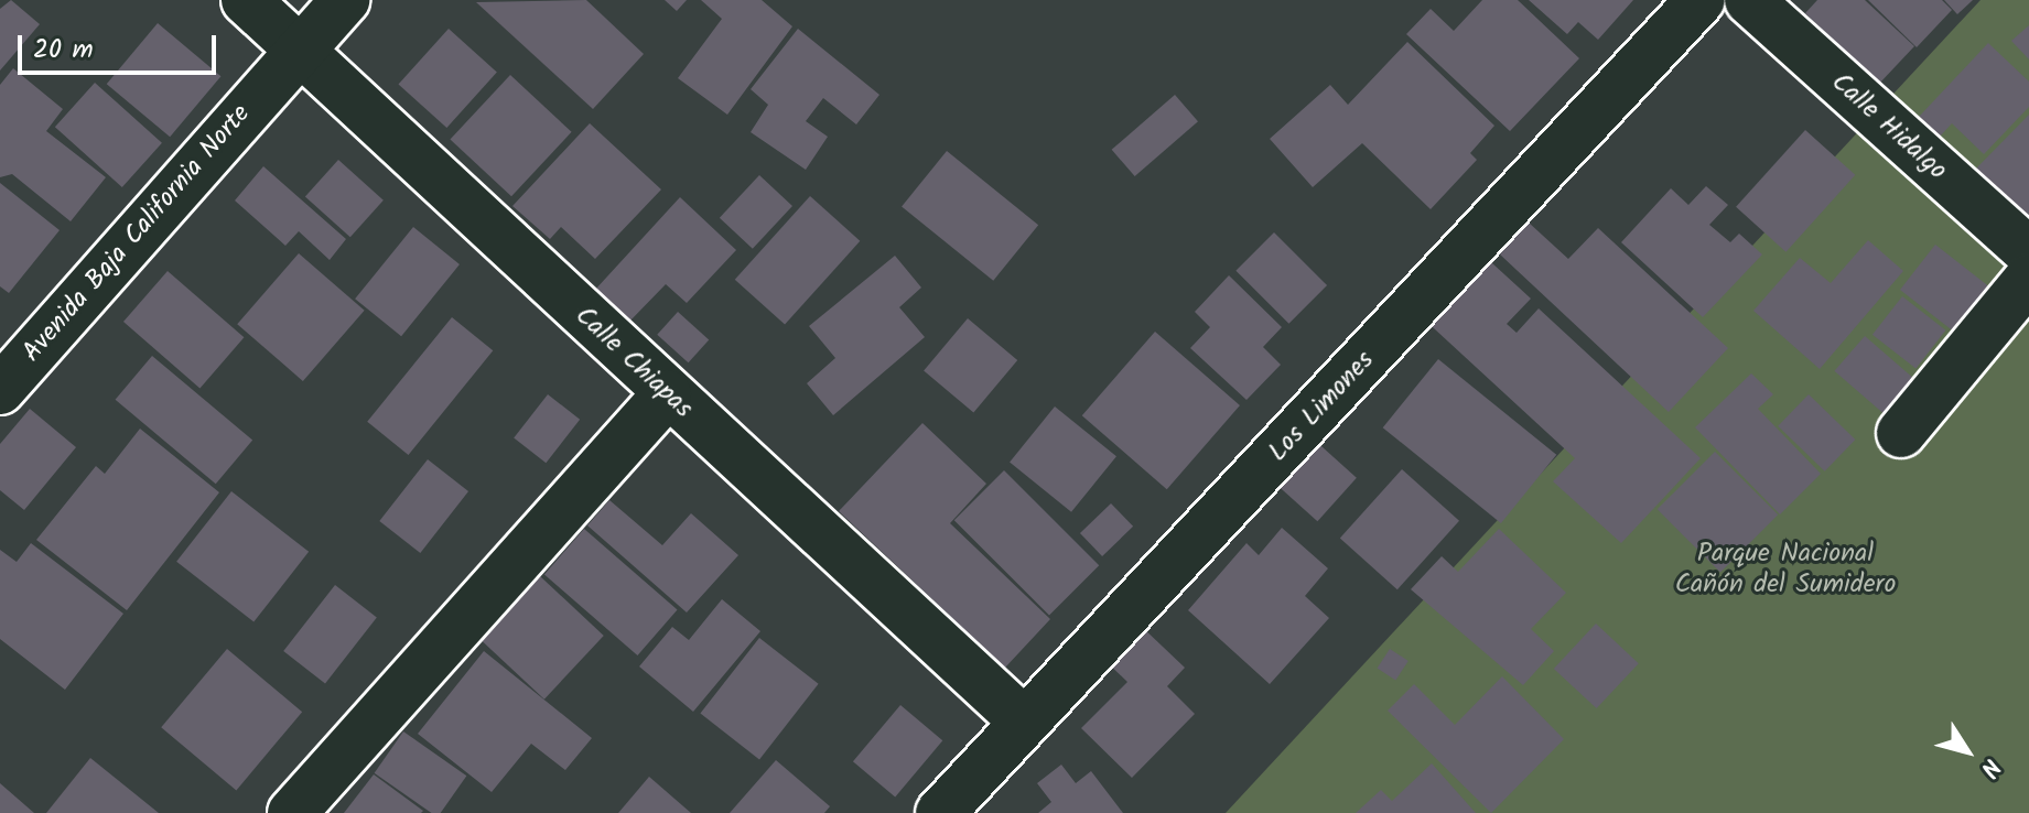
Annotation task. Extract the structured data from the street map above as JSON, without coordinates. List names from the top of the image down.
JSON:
{
  "streets": {
    "street": [
      "Calle Hidalgo",
      "Avenida Baja California Norte",
      "Calle Chiapas",
      "Los Limones"
    ]
  },
  "crossings": [
    ["Avenida Baja California Norte", "Calle Chiapas"],
    ["Calle Chiapas", "Los Limones"]
  ],
  "parks": ["Parque Nacional Cañón del Sumidero"],
  "scale_bar": "20 m",
  "north": "bottom right"
}
